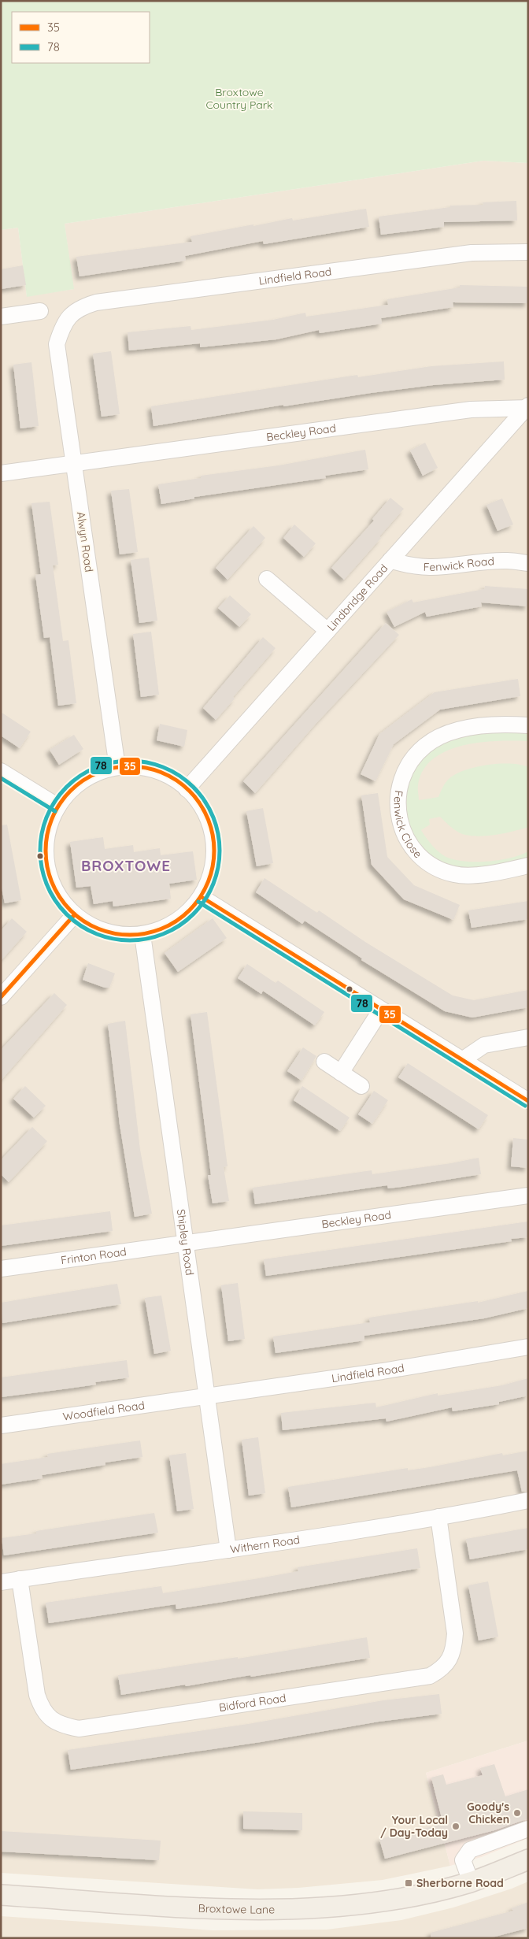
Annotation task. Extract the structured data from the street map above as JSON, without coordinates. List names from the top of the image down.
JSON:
{
  "streets": {
    "main road": ["Broxtowe Lane"],
    "street": [
      "Lindfield Road",
      "Beckley Road",
      "Alwyn Road",
      "Fenwick Road",
      "Lindbridge Road",
      "Fenwick Close",
      "Shipley Road",
      "Frinton Road",
      "Woodfield Road",
      "Withern Road",
      "Bidford Road"
    ]
  },
  "crossings": [
    ["Lindfield Road", "Alwyn Road"],
    ["Lindfield Road", "Shipley Road"],
    ["Lindfield Road", "Woodfield Road"],
    ["Beckley Road", "Alwyn Road"],
    ["Beckley Road", "Lindbridge Road"],
    ["Beckley Road", "Shipley Road"],
    ["Beckley Road", "Frinton Road"],
    ["Fenwick Road", "Lindbridge Road"],
    ["Shipley Road", "Frinton Road"],
    ["Shipley Road", "Woodfield Road"],
    ["Shipley Road", "Withern Road"],
    ["Withern Road", "Bidford Road"]
  ],
  "districts": ["BROXTOWE"],
  "parks": ["Broxtowe Country Park"],
  "places": {
    "other": ["Goody's Chicken", "Your Local / Day-Today"],
    "transit": ["Sherborne Road"]
  },
  "lines": ["transit line 78", "transit line 35"],
  "legend": ["35", "78"]
}
